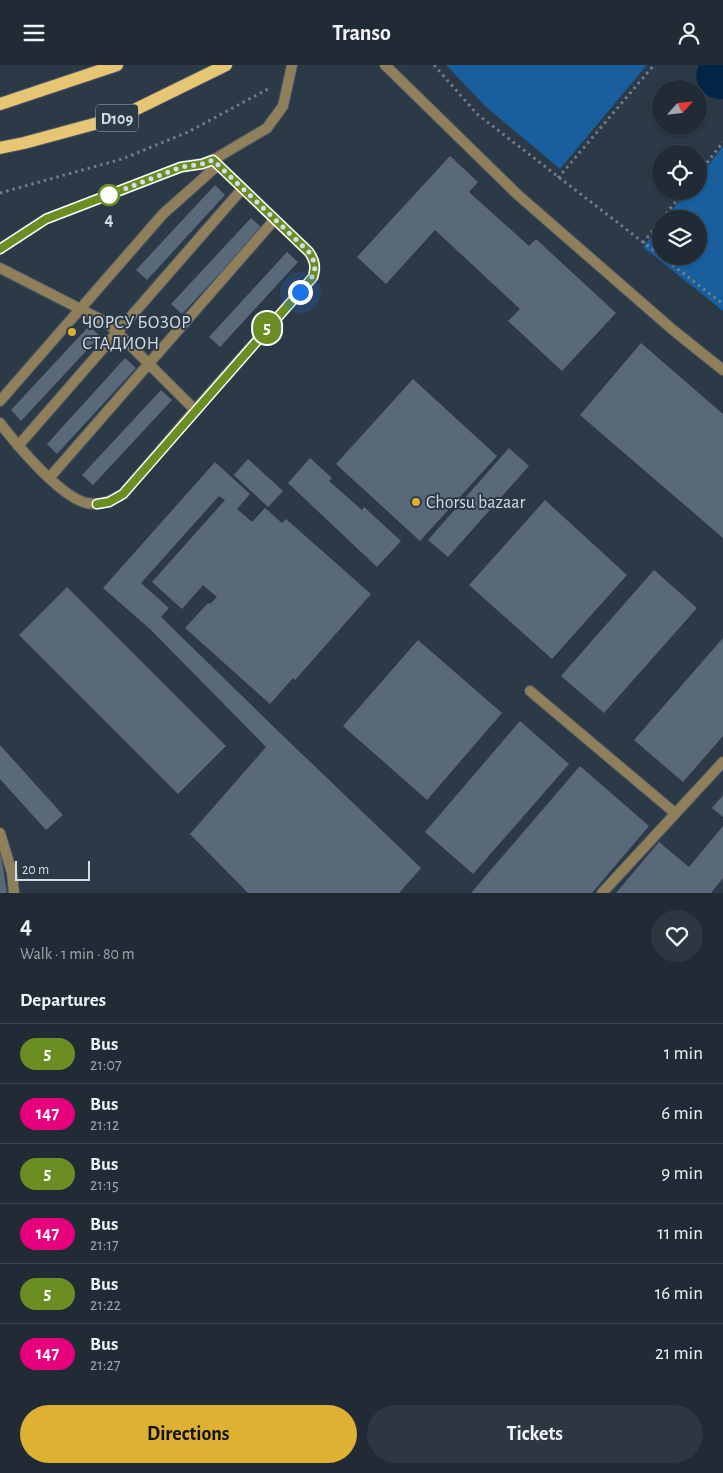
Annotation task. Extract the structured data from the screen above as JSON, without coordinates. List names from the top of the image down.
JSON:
{
  "streets": {
    "main road": ["D109"]
  },
  "places": ["4", "ЧОРСУ БОЗОР СТАДИОН", "Chorsu bazaar"],
  "lines": ["bus line 5"],
  "scale_bar": "20 m",
  "north": "top right",
  "page": {
    "header": "Transo",
    "on_map": "5",
    "scale": "20 m",
    "heading": [
      ["4", "Walk · 1 min · 80 m"],
      "Departures"
    ],
    "list": [
      {
        "mark": "5",
        "name": "Bus",
        "note": "21:07",
        "value": "1 min"
      },
      {
        "mark": "147",
        "name": "Bus",
        "note": "21:12",
        "value": "6 min"
      },
      {
        "mark": "5",
        "name": "Bus",
        "note": "21:15",
        "value": "9 min"
      },
      {
        "mark": "147",
        "name": "Bus",
        "note": "21:17",
        "value": "11 min"
      },
      {
        "mark": "5",
        "name": "Bus",
        "note": "21:22",
        "value": "16 min"
      },
      {
        "mark": "147",
        "name": "Bus",
        "note": "21:27",
        "value": "21 min"
      }
    ],
    "buttons": ["Directions", "Tickets"]
  }
}
